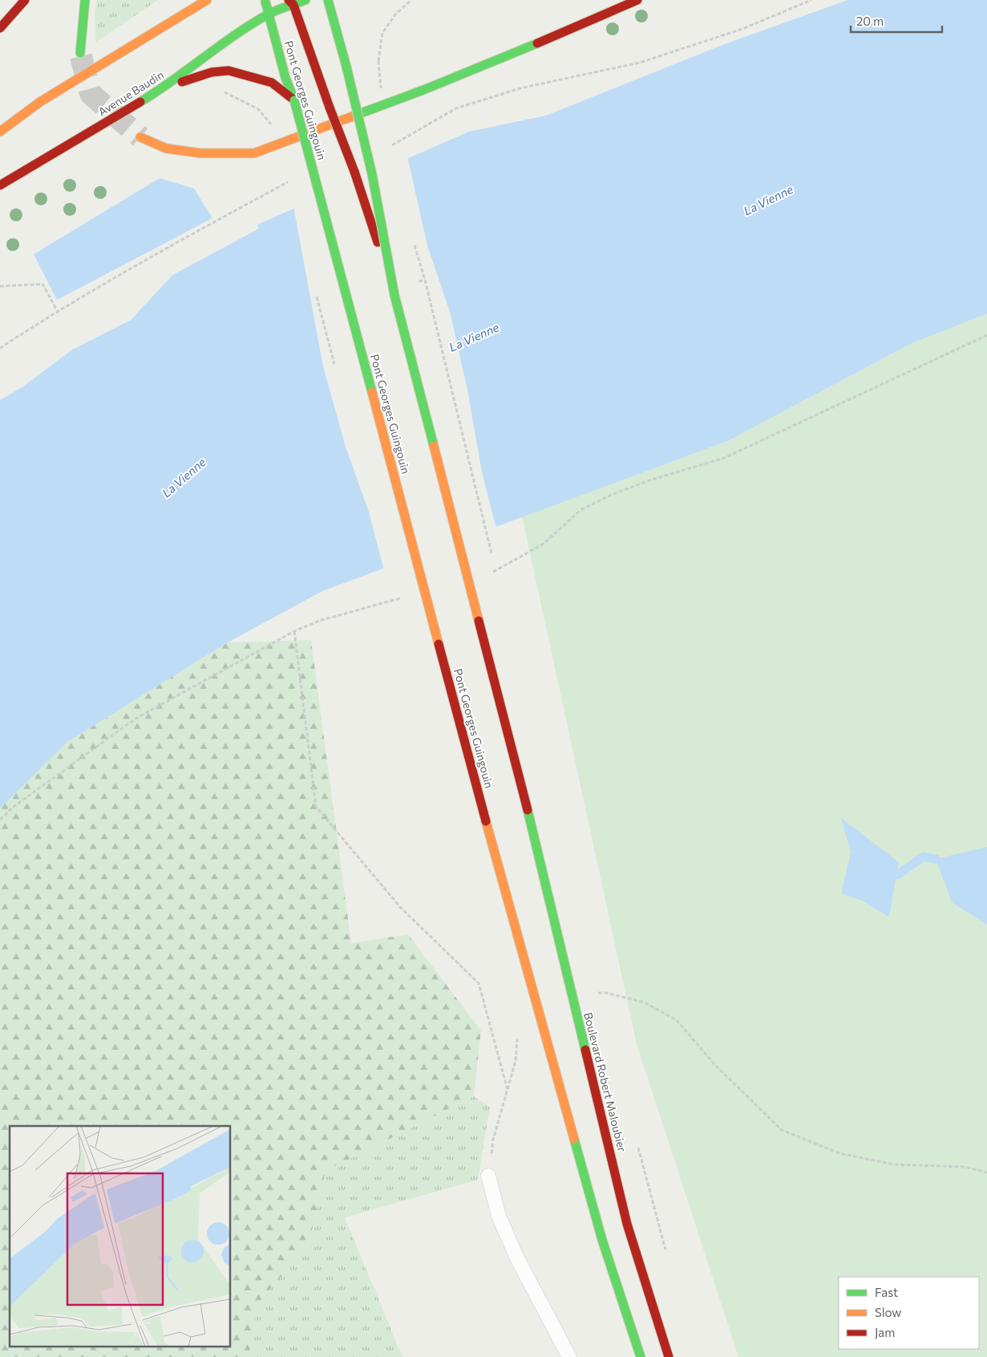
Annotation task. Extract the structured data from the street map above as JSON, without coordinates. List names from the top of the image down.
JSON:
{
  "streets": {
    "main road": ["Avenue Baudin", "Pont Georges Guingouin", "Boulevard Robert Maloubier"]
  },
  "crossings": [
    ["Avenue Baudin", "Pont Georges Guingouin"]
  ],
  "water": ["La Vienne"],
  "legend": ["Fast", "Slow", "Jam"],
  "scale_bar": "20 m"
}
